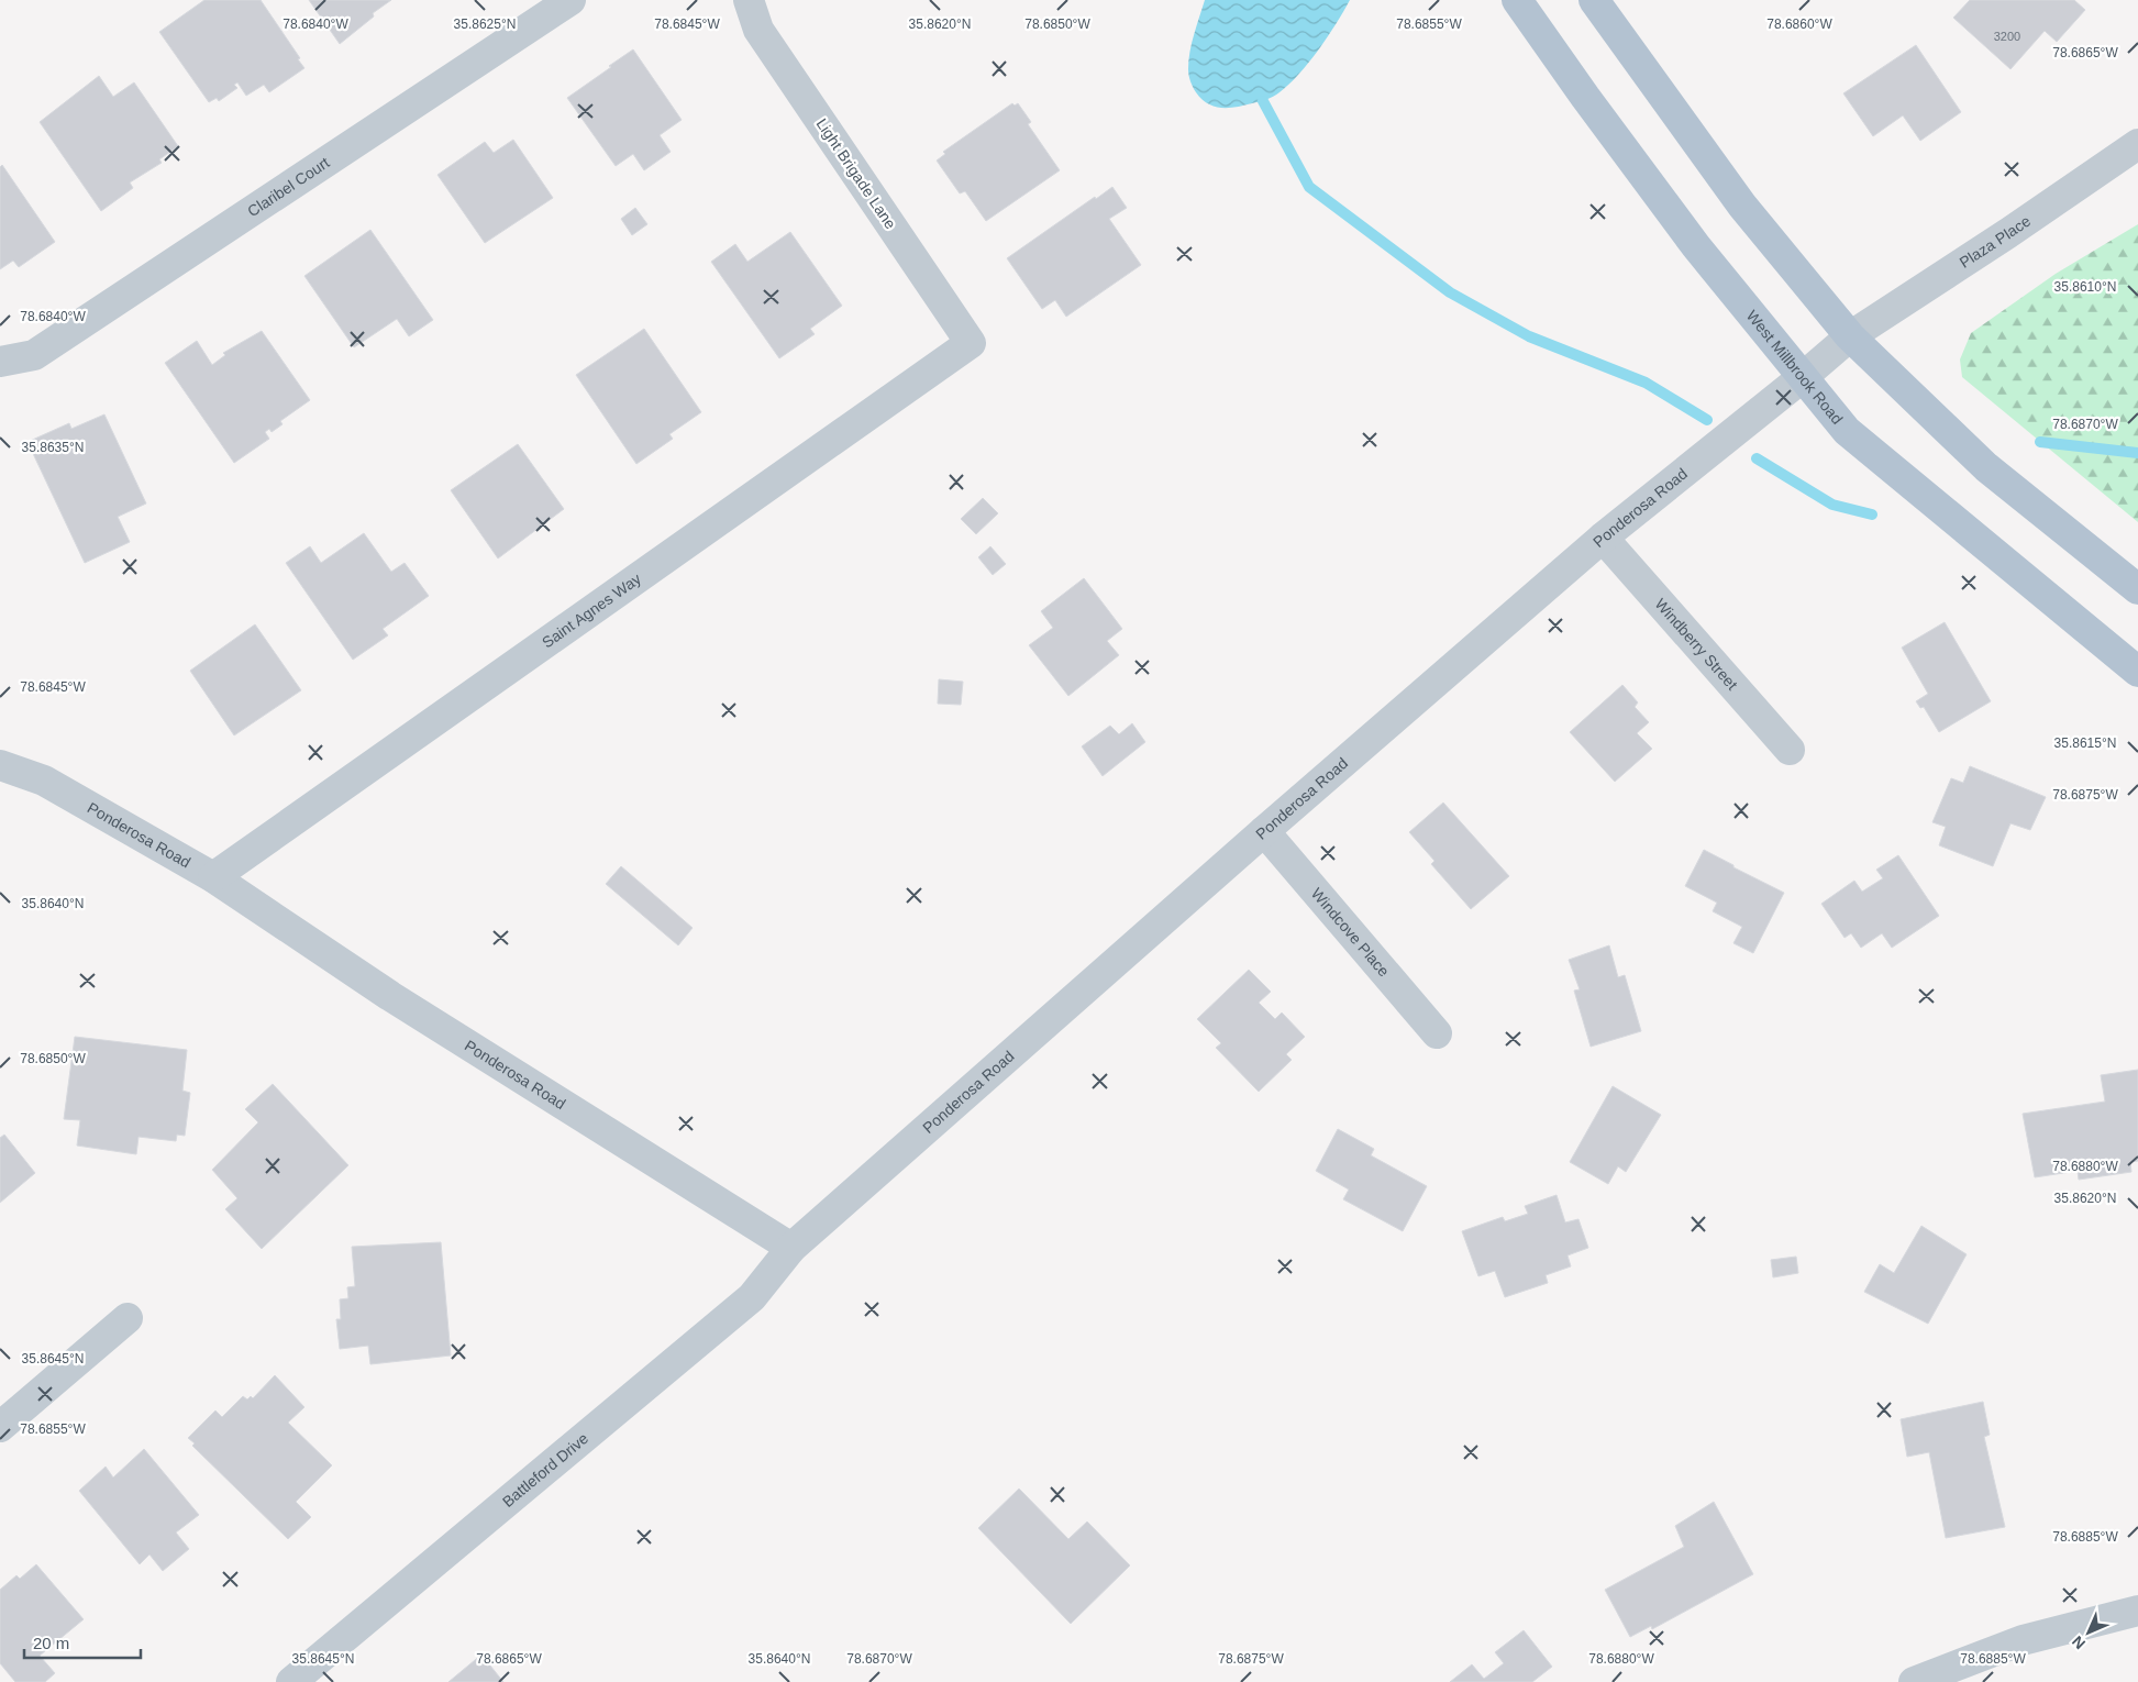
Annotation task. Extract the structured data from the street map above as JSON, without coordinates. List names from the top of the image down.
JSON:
{
  "streets": {
    "main road": ["West Millbrook Road"],
    "street": [
      "Light Brigade Lane",
      "Claribel Court",
      "Plaza Place",
      "Ponderosa Road",
      "Saint Agnes Way",
      "Windberry Street",
      "Windcove Place",
      "Battleford Drive"
    ]
  },
  "crossings": [
    ["Light Brigade Lane", "Saint Agnes Way"],
    ["Plaza Place", "Ponderosa Road"],
    ["West Millbrook Road", "Ponderosa Road"],
    ["Ponderosa Road", "Saint Agnes Way"],
    ["Ponderosa Road", "Windberry Street"],
    ["Ponderosa Road", "Windcove Place"],
    ["Ponderosa Road", "Battleford Drive"]
  ],
  "house_numbers": ["3200"],
  "scale_bar": "20 m",
  "north": "bottom left",
  "coordinates": [
    "78.6840°W",
    "35.8625°N",
    "78.6845°W",
    "35.8620°N",
    "78.6850°W",
    "78.6855°W",
    "78.6860°W",
    "78.6865°W",
    "35.8610°N",
    "78.6870°W",
    "35.8635°N",
    "35.8615°N",
    "78.6875°W",
    "35.8640°N",
    "78.6880°W",
    "35.8645°N",
    "78.6885°W"
  ]
}
